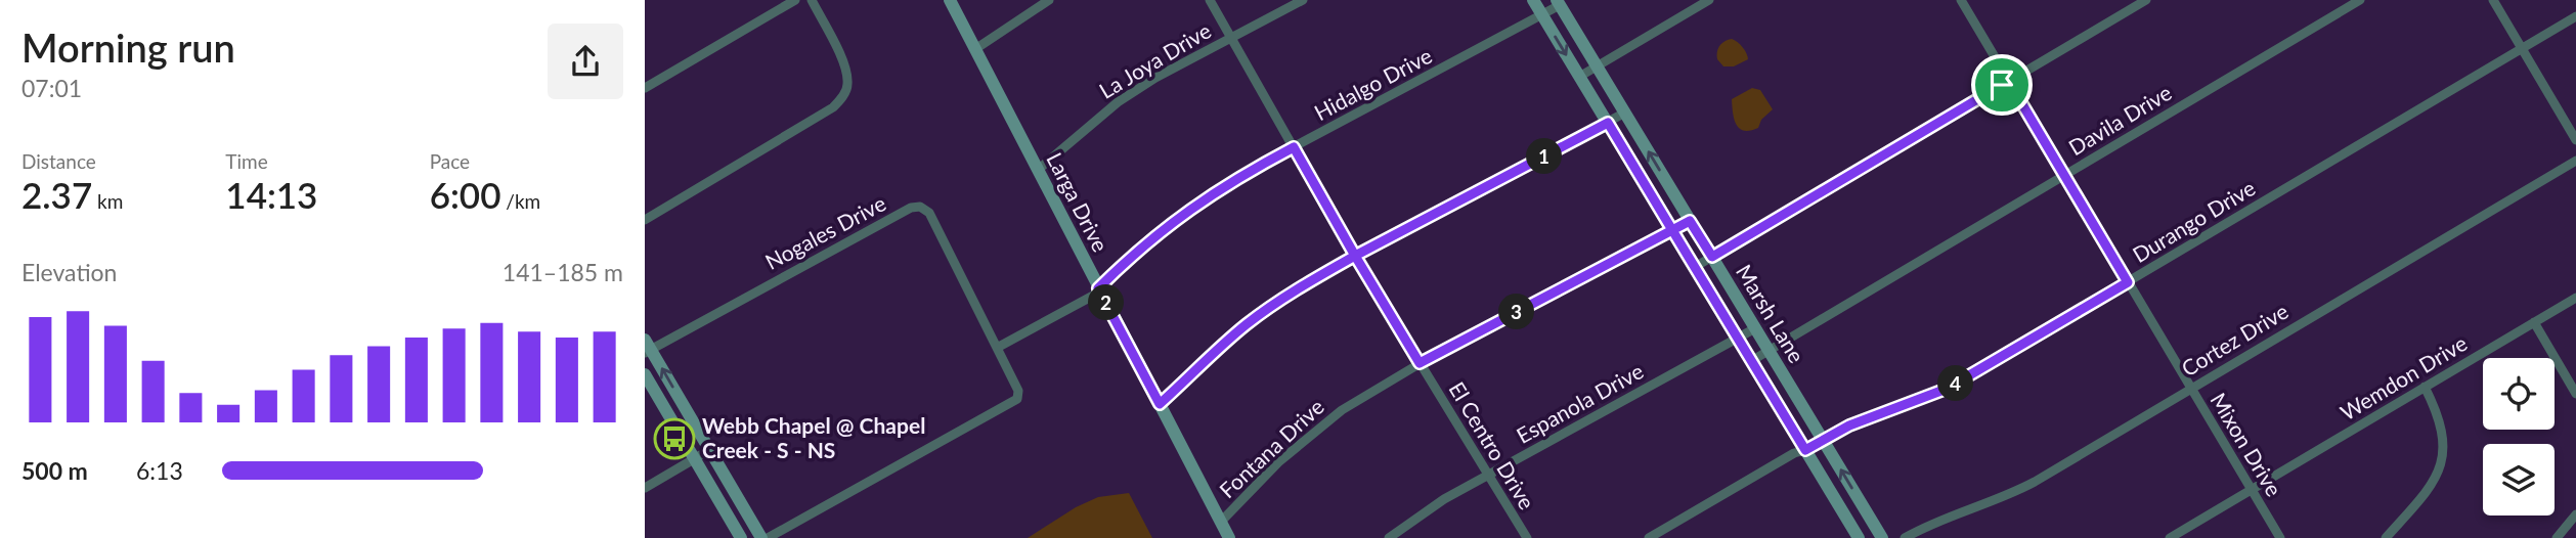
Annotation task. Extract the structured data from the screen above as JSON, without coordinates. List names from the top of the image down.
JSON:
{
  "streets": {
    "main road": ["Larga Drive", "Marsh Lane"],
    "street": [
      "La Joya Drive",
      "Hidalgo Drive",
      "Davila Drive",
      "Durango Drive",
      "Nogales Drive",
      "Cortez Drive",
      "Wemdon Drive",
      "Espanola Drive",
      "Mixon Drive",
      "El Centro Drive",
      "Fontana Drive"
    ]
  },
  "crossings": [
    ["La Joya Drive", "Larga Drive"],
    ["La Joya Drive", "El Centro Drive"],
    ["Hidalgo Drive", "Larga Drive"],
    ["Hidalgo Drive", "Nogales Drive"],
    ["Hidalgo Drive", "Marsh Lane"],
    ["Hidalgo Drive", "El Centro Drive"],
    ["Davila Drive", "Marsh Lane"],
    ["Davila Drive", "Mixon Drive"],
    ["Larga Drive", "Fontana Drive"],
    ["Durango Drive", "Marsh Lane"],
    ["Durango Drive", "Mixon Drive"],
    ["Marsh Lane", "Espanola Drive"],
    ["Marsh Lane", "Fontana Drive"],
    ["Cortez Drive", "Mixon Drive"],
    ["Wemdon Drive", "Mixon Drive"],
    ["Espanola Drive", "El Centro Drive"],
    ["El Centro Drive", "Fontana Drive"]
  ],
  "places": {
    "bus stop": ["Webb Chapel @ Chapel Creek - S - NS"]
  },
  "page": {
    "heading": ["Morning run", "07:01"],
    "stats": [
      ["Distance", "2.37 km"],
      ["Time", "14:13"],
      ["Pace", "6:00 /km"]
    ],
    "pins": [
      "1",
      "2",
      "3",
      "4"
    ],
    "chart": ["Elevation", "141–185 m"],
    "list": [
      {
        "name": "500 m",
        "note": "6:13"
      }
    ]
  }
}
